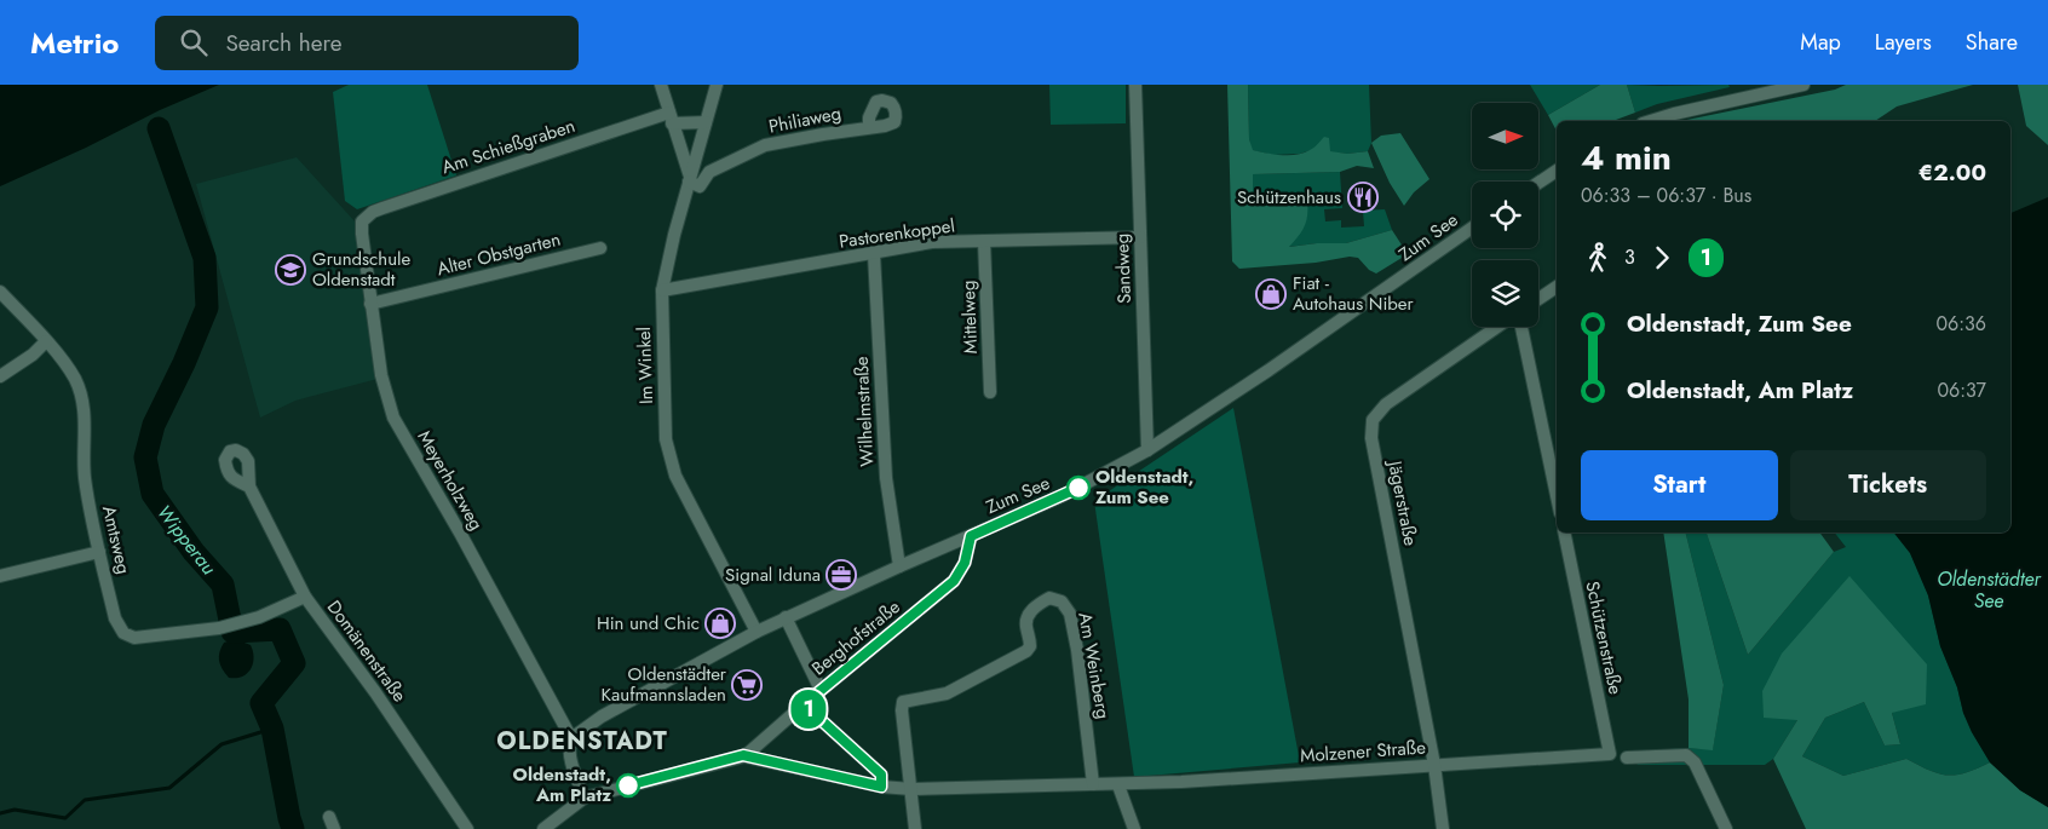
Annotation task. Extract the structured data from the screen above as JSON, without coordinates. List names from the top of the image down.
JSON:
{
  "streets": {
    "street": [
      "Philiaweg",
      "Am Schießgraben",
      "Pastorenkoppel",
      "Zum See",
      "Alter Obstgarten",
      "Sandweg",
      "Mittelweg",
      "Im Winkel",
      "Wilhelmstraße",
      "Meyerholzweg",
      "Jägerstraße",
      "Amtsweg",
      "Berghofstraße",
      "Schützenstraße",
      "Domänenstraße",
      "Am Weinberg",
      "Molzener Straße"
    ]
  },
  "crossings": [
    ["Philiaweg", "Im Winkel"],
    ["Am Schießgraben", "Im Winkel"],
    ["Am Schießgraben", "Meyerholzweg"],
    ["Pastorenkoppel", "Sandweg"],
    ["Pastorenkoppel", "Mittelweg"],
    ["Pastorenkoppel", "Im Winkel"],
    ["Pastorenkoppel", "Wilhelmstraße"],
    ["Zum See", "Sandweg"],
    ["Zum See", "Im Winkel"],
    ["Zum See", "Wilhelmstraße"],
    ["Zum See", "Meyerholzweg"],
    ["Zum See", "Berghofstraße"],
    ["Alter Obstgarten", "Meyerholzweg"],
    ["Jägerstraße", "Molzener Straße"],
    ["Amtsweg", "Domänenstraße"],
    ["Berghofstraße", "Molzener Straße"],
    ["Schützenstraße", "Molzener Straße"],
    ["Am Weinberg", "Molzener Straße"]
  ],
  "districts": ["OLDENSTADT"],
  "water": ["Wipperau", "Oldenstädter See"],
  "places": {
    "restaurant": ["Schützenhaus"],
    "school or university": ["Grundschule Oldenstadt"],
    "shop": ["Fiat - Autohaus Niber", "Hin und Chic"],
    "other": ["Oldenstadt, Zum See", "Oldenstadt, Am Platz"],
    "office": ["Signal Iduna"],
    "supermarket": ["Oldenstädter Kaufmannsladen"]
  },
  "lines": ["bus line 1"],
  "north": "right",
  "page": {
    "header": "Metrio",
    "search": "Search here",
    "nav": ["Map", "Layers", "Share"],
    "on_map": "1",
    "heading": ["4 min", "06:33 – 06:37 · Bus", "€2.00"],
    "legs": ["3", "1"],
    "list": [
      {
        "name": "Oldenstadt, Zum See",
        "value": "06:36"
      },
      {
        "name": "Oldenstadt, Am Platz",
        "value": "06:37"
      }
    ],
    "buttons": ["Start", "Tickets"]
  }
}
